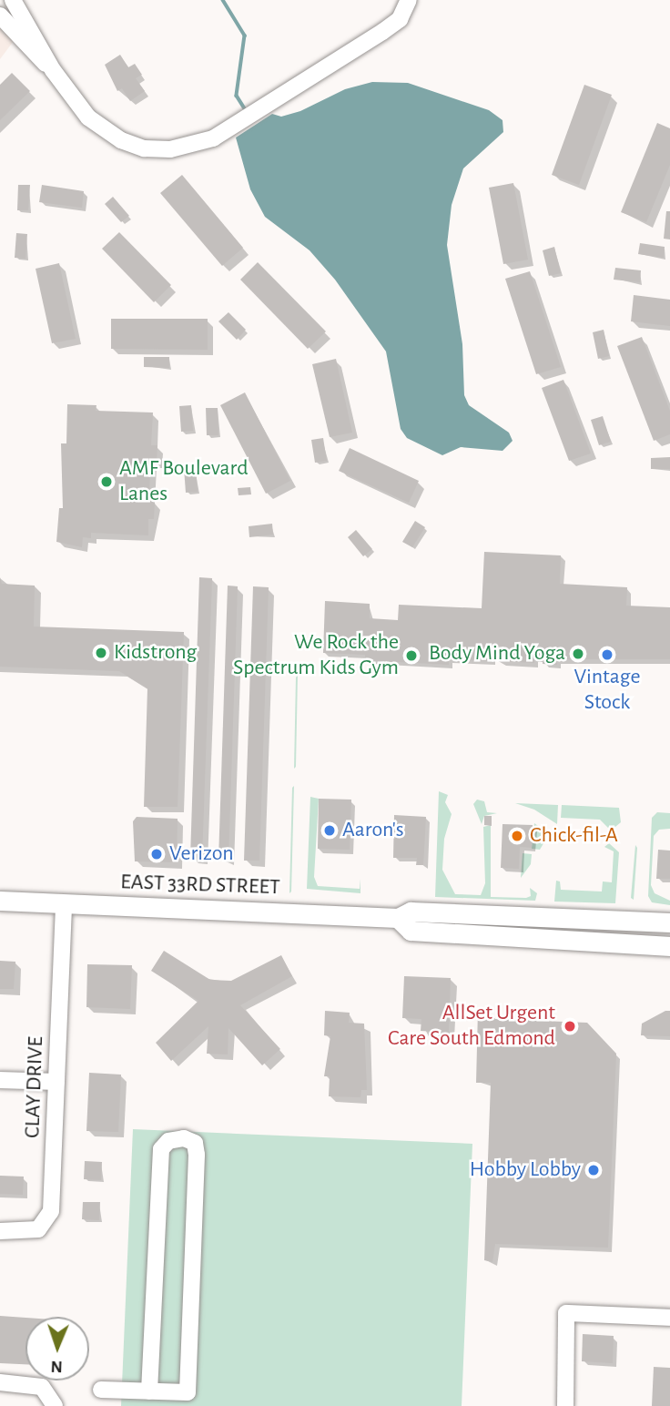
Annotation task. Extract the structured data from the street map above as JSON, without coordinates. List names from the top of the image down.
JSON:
{
  "streets": {
    "main road": ["EAST 33RD STREET"],
    "street": ["CLAY DRIVE"]
  },
  "crossings": [
    ["EAST 33RD STREET", "CLAY DRIVE"]
  ],
  "places": [
    "AMF Boulevard Lanes",
    "Kidstrong",
    "Body Mind Yoga",
    "Vintage Stock",
    "We Rock the Spectrum Kids Gym",
    "Aaron's",
    "Chick-fil-A",
    "Verizon",
    "AllSet Urgent Care South Edmond",
    "Hobby Lobby"
  ],
  "north": "bottom"
}
